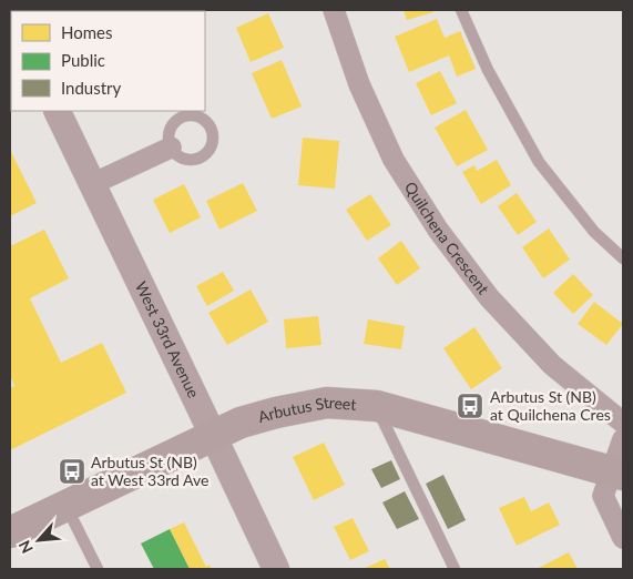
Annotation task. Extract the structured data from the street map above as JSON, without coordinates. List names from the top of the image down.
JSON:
{
  "streets": {
    "main road": ["Arbutus Street"],
    "street": ["Quilchena Crescent", "West 33rd Avenue"]
  },
  "crossings": [
    ["West 33rd Avenue", "Arbutus Street"]
  ],
  "places": {
    "bus stop": ["Arbutus St (NB) at Quilchena Cres", "Arbutus St (NB) at West 33rd Ave"]
  },
  "legend": ["Homes", "Public", "Industry"],
  "north": "bottom left"
}
